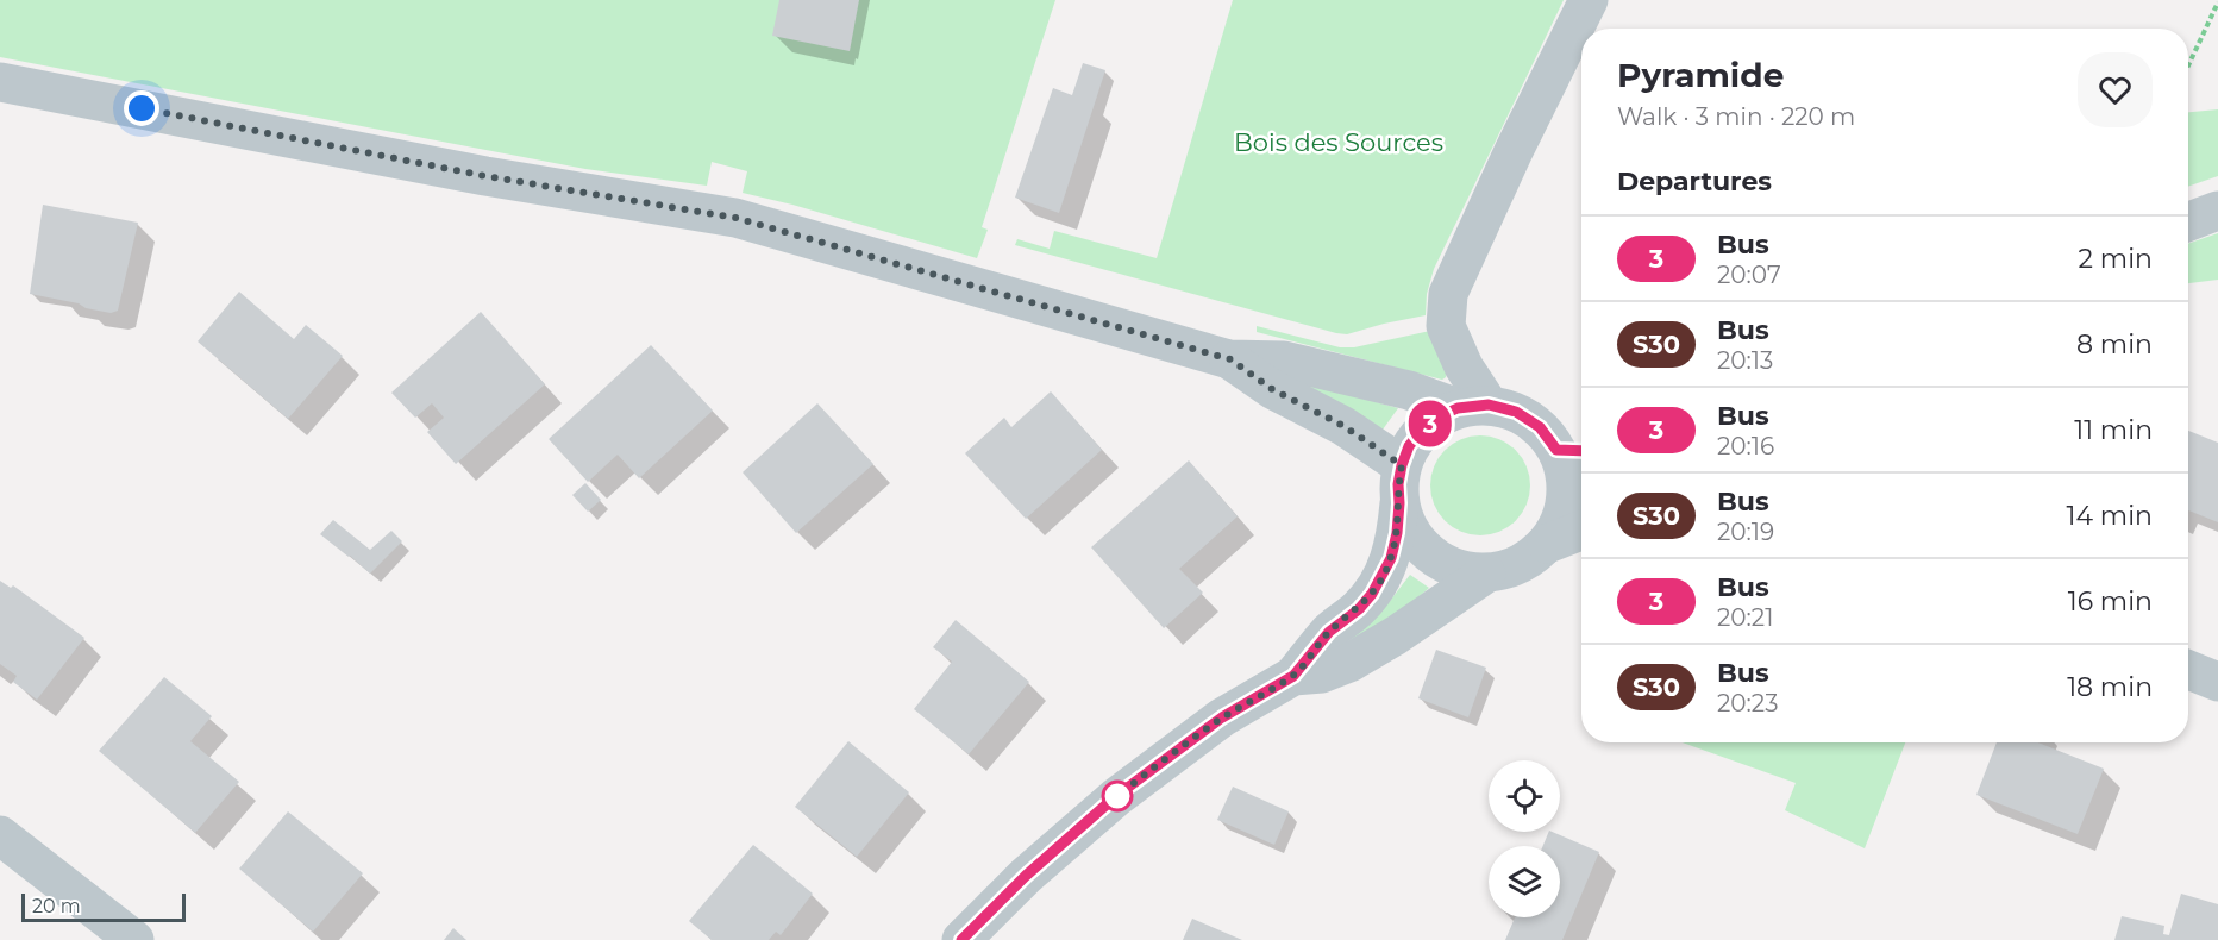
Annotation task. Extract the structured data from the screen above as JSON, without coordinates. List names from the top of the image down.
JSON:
{
  "parks": ["Bois des Sources"],
  "lines": ["bus line 3"],
  "scale_bar": "20 m",
  "page": {
    "on_map": "3",
    "heading": [
      ["Pyramide", "Walk · 3 min · 220 m"],
      "Departures"
    ],
    "list": [
      {
        "mark": "3",
        "name": "Bus",
        "note": "20:07",
        "value": "2 min"
      },
      {
        "mark": "S30",
        "name": "Bus",
        "note": "20:13",
        "value": "8 min"
      },
      {
        "mark": "3",
        "name": "Bus",
        "note": "20:16",
        "value": "11 min"
      },
      {
        "mark": "S30",
        "name": "Bus",
        "note": "20:19",
        "value": "14 min"
      },
      {
        "mark": "3",
        "name": "Bus",
        "note": "20:21",
        "value": "16 min"
      },
      {
        "mark": "S30",
        "name": "Bus",
        "note": "20:23",
        "value": "18 min"
      }
    ],
    "scale": "20 m"
  }
}
